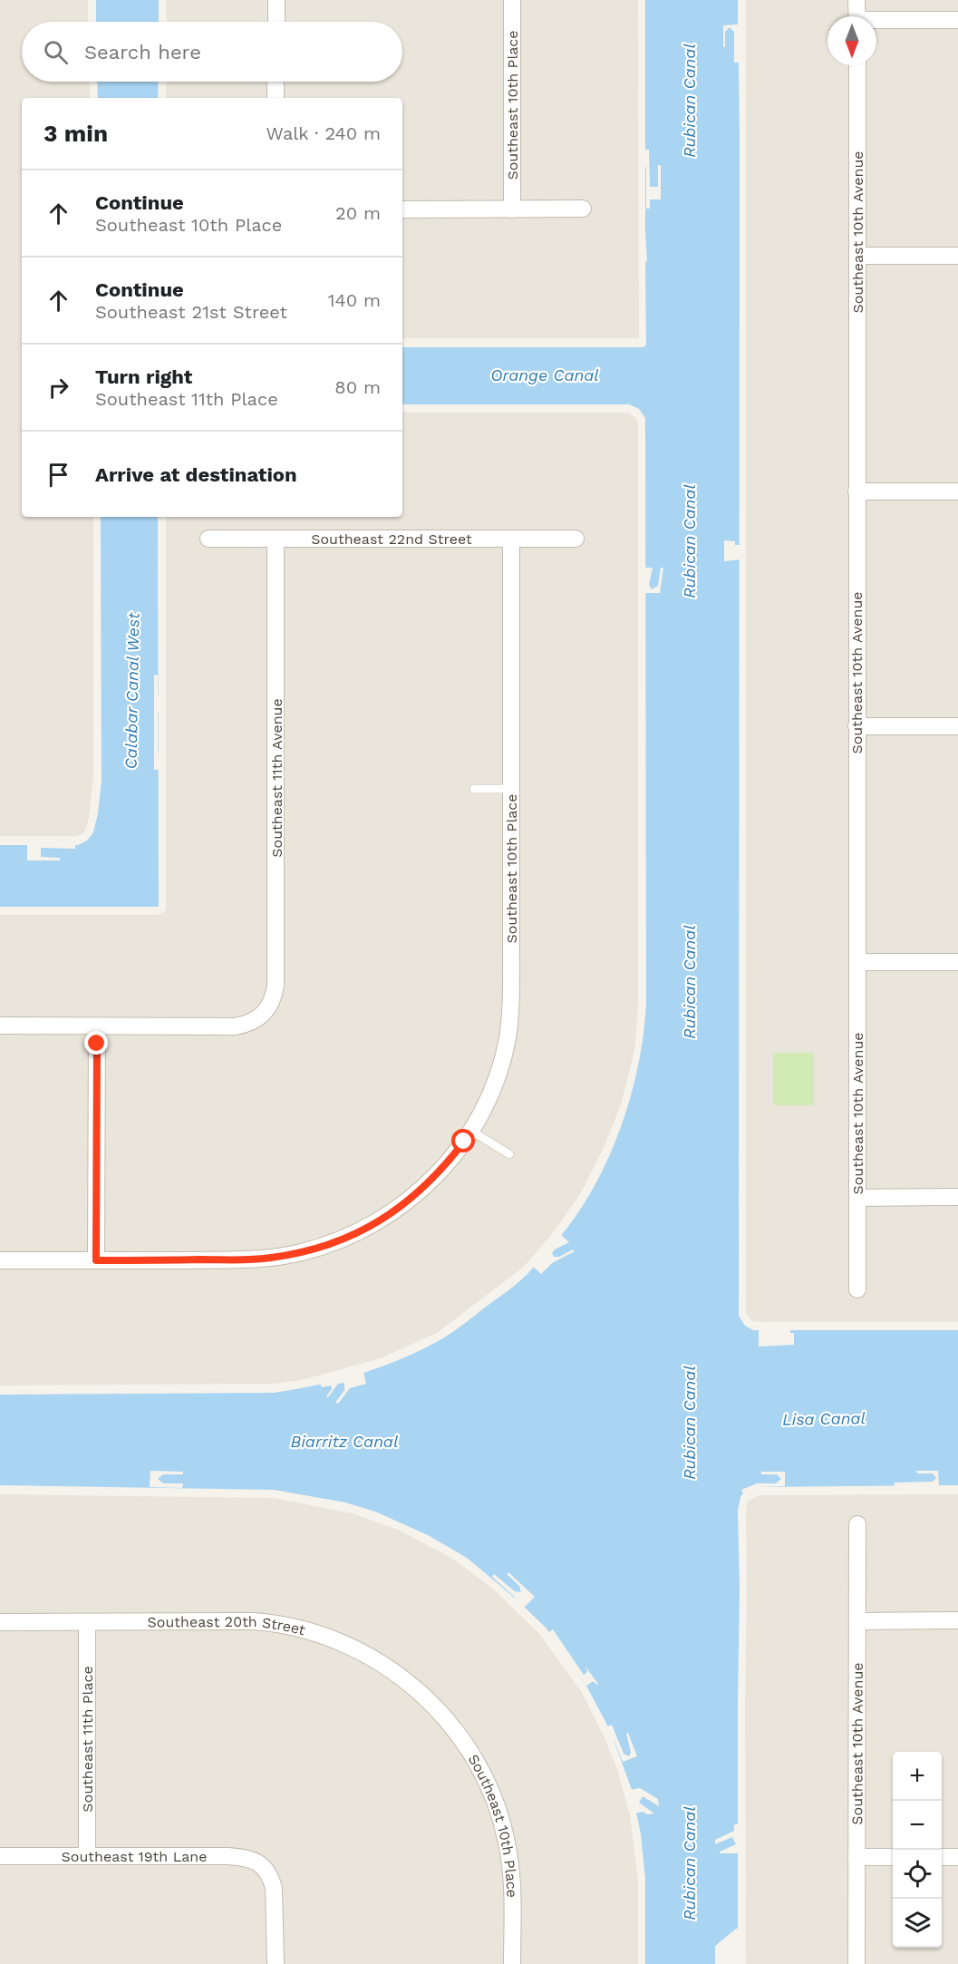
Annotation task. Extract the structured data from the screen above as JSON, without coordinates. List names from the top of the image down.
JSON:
{
  "streets": {
    "street": [
      "Southeast 10th Place",
      "Southeast 10th Avenue",
      "Southeast 22nd Street",
      "Southeast 11th Avenue",
      "Southeast 20th Street",
      "Southeast 11th Place",
      "Southeast 19th Lane"
    ]
  },
  "crossings": [
    ["Southeast 10th Place", "Southeast 22nd Street"],
    ["Southeast 10th Place", "Southeast 20th Street"],
    ["Southeast 22nd Street", "Southeast 11th Avenue"],
    ["Southeast 20th Street", "Southeast 11th Place"],
    ["Southeast 11th Place", "Southeast 19th Lane"]
  ],
  "water": [
    "Rubican Canal",
    "Orange Canal",
    "Calabar Canal West",
    "Lisa Canal",
    "Biarritz Canal"
  ],
  "north": "bottom",
  "page": {
    "search": "Search here",
    "heading": ["3 min", "Walk · 240 m"],
    "list": [
      ["Continue", "Southeast 10th Place", "20 m"],
      ["Continue", "Southeast 21st Street", "140 m"],
      ["Turn right", "Southeast 11th Place", "80 m"],
      "Arrive at destination"
    ],
    "map_buttons": ["+", "−"]
  }
}
